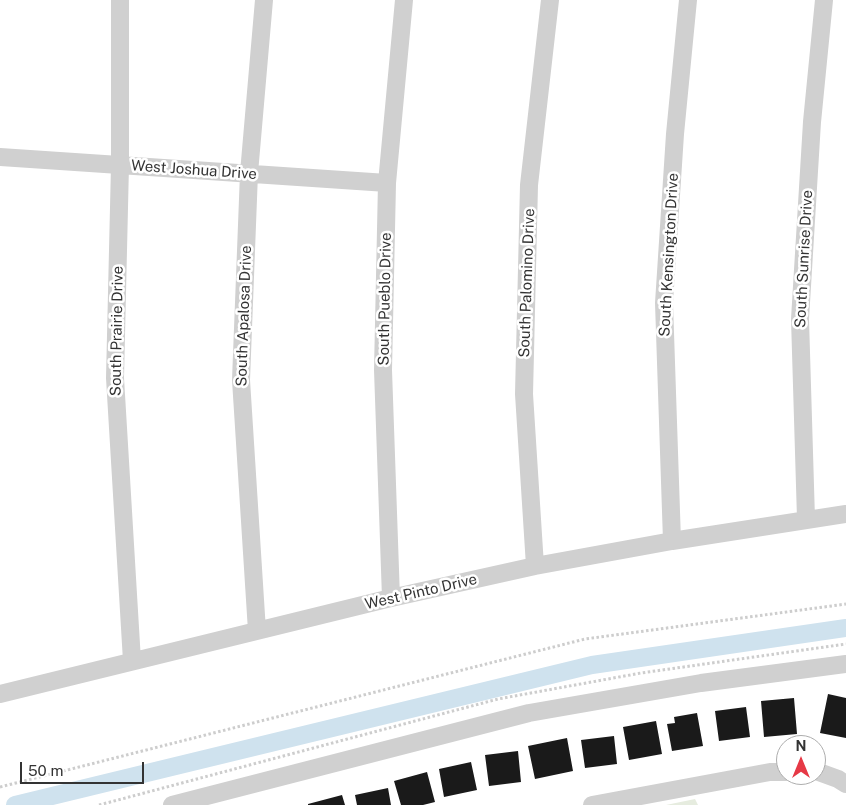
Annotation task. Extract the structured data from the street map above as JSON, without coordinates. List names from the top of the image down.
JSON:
{
  "streets": {
    "street": [
      "West Joshua Drive",
      "South Kensington Drive",
      "South Sunrise Drive",
      "South Palomino Drive",
      "South Pueblo Drive",
      "South Apalosa Drive",
      "South Prairie Drive",
      "West Pinto Drive"
    ]
  },
  "crossings": [
    ["West Joshua Drive", "South Pueblo Drive"],
    ["West Joshua Drive", "South Apalosa Drive"],
    ["West Joshua Drive", "South Prairie Drive"],
    ["South Kensington Drive", "West Pinto Drive"],
    ["South Sunrise Drive", "West Pinto Drive"],
    ["South Palomino Drive", "West Pinto Drive"],
    ["South Pueblo Drive", "West Pinto Drive"],
    ["South Apalosa Drive", "West Pinto Drive"],
    ["South Prairie Drive", "West Pinto Drive"]
  ],
  "scale_bar": "50 m",
  "north": "top"
}
